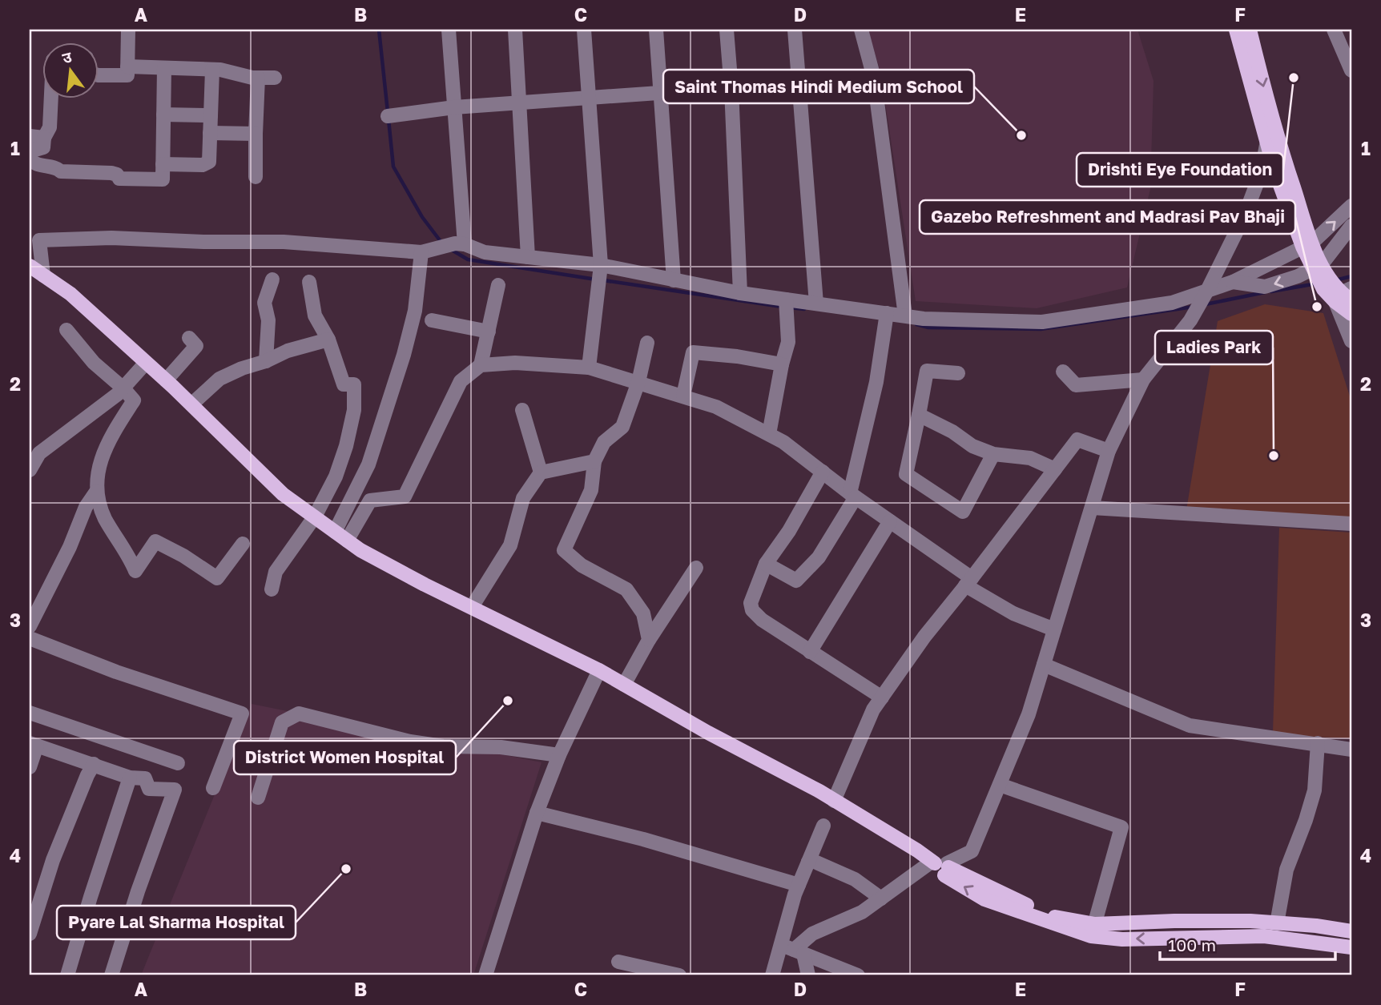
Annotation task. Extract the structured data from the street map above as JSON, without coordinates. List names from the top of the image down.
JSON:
{
  "places": [
    "Drishti Eye Foundation",
    "Saint Thomas Hindi Medium School",
    "Gazebo Refreshment and Madrasi Pav Bhaji",
    "Ladies Park",
    "District Women Hospital",
    "Pyare Lal Sharma Hospital"
  ],
  "scale_bar": "100 m",
  "north": "top",
  "grid": {
    "columns": [
      "A",
      "B",
      "C",
      "D",
      "E",
      "F"
    ],
    "rows": [
      "1",
      "2",
      "3",
      "4"
    ]
  }
}
